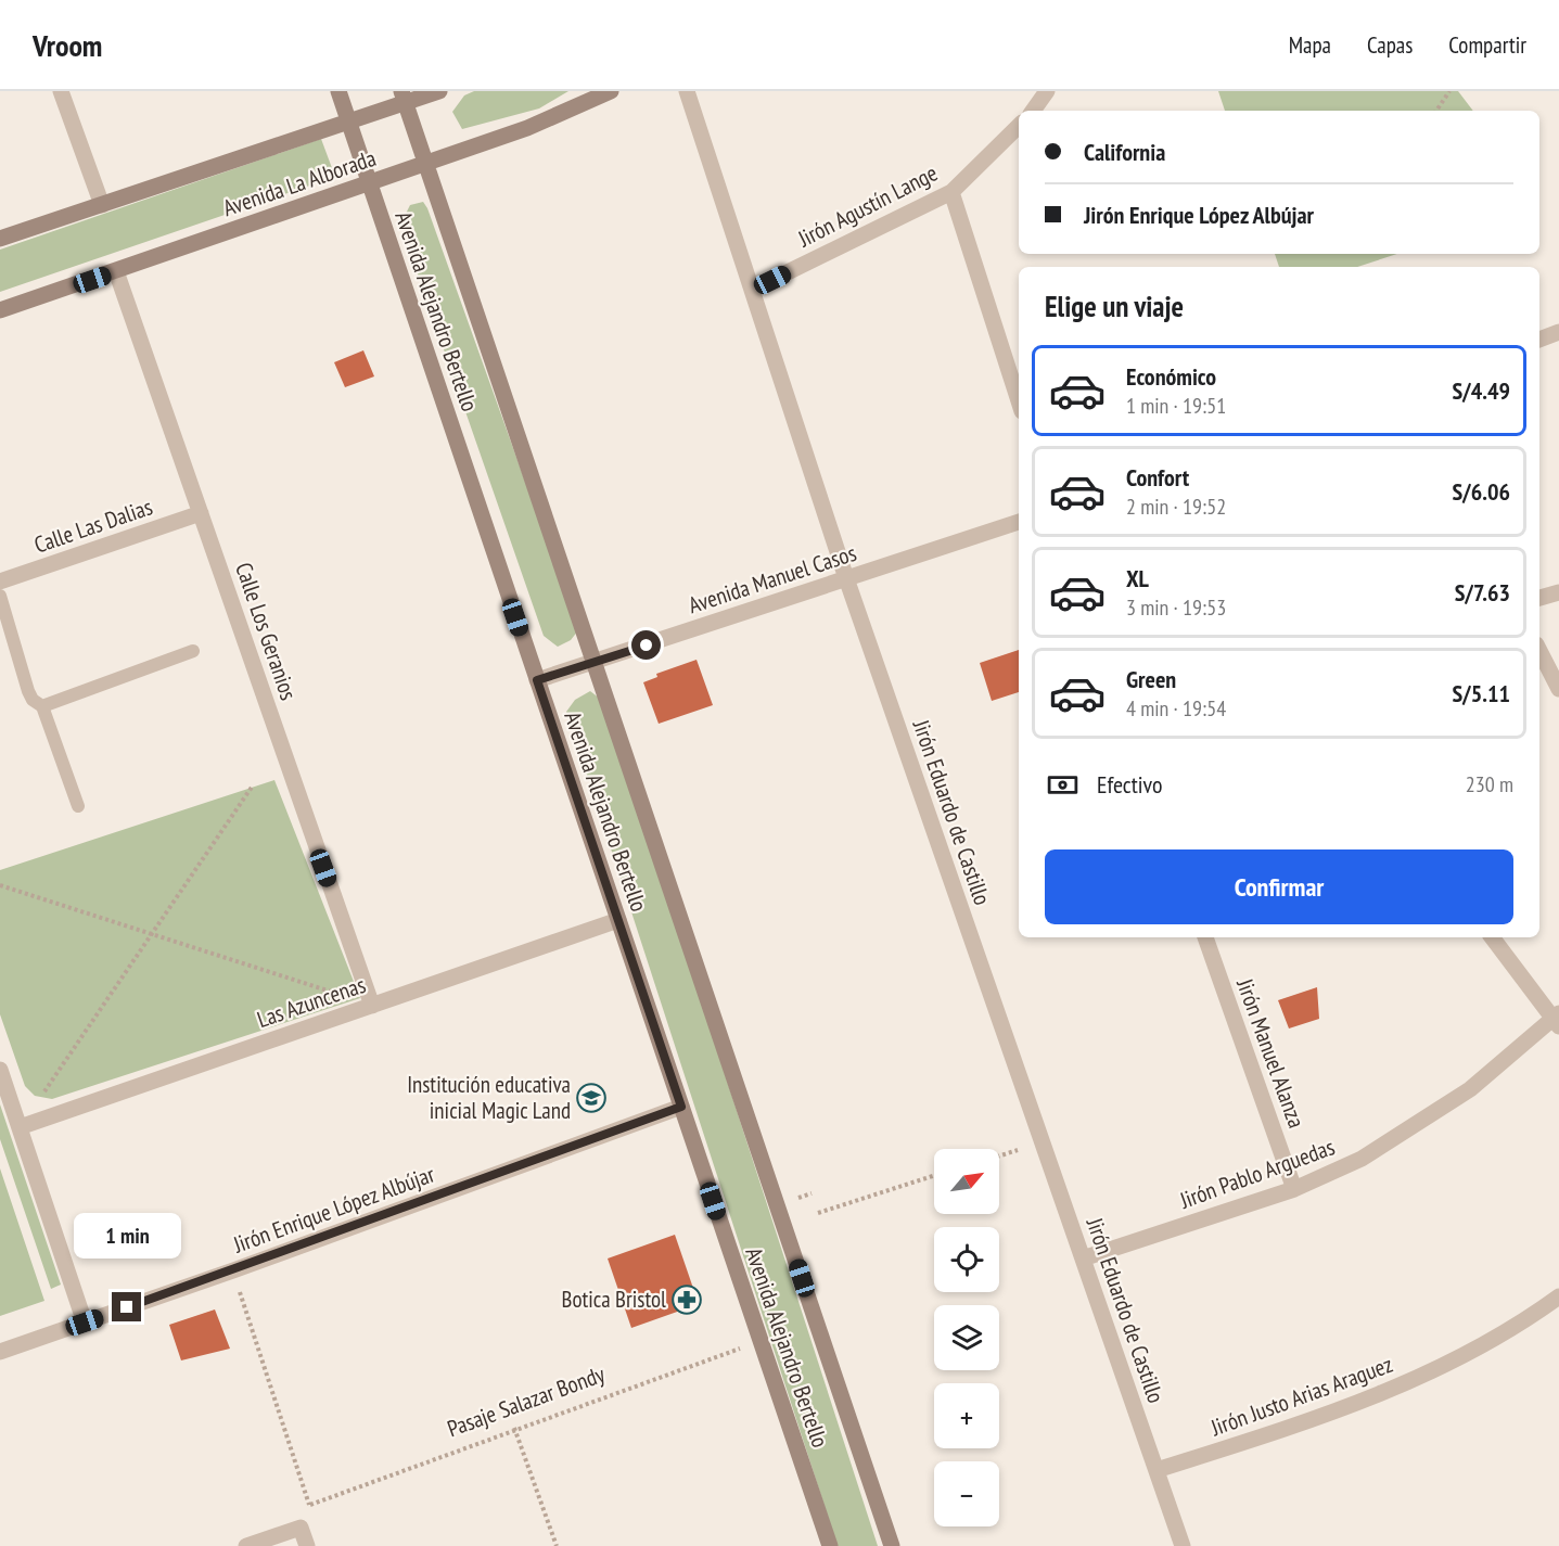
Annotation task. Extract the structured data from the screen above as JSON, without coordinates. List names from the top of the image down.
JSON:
{
  "streets": {
    "main road": ["Avenida La Alborada", "Avenida Alejandro Bertello"],
    "street": [
      "Jirón Agustín Lange",
      "Calle Las Dalias",
      "Avenida Manuel Casos",
      "Calle Los Geranios",
      "Jirón Eduardo de Castillo",
      "Las Azuncenas",
      "Jirón Manuel Alanza",
      "Jirón Pablo Arguedas",
      "Jirón Enrique López Albújar",
      "Jirón Justo Arias Araguez"
    ],
    "path": ["Pasaje Salazar Bondy"]
  },
  "crossings": [
    ["Avenida La Alborada", "Avenida Alejandro Bertello"],
    ["Avenida La Alborada", "Calle Los Geranios"],
    ["Jirón Agustín Lange", "Jirón Eduardo de Castillo"],
    ["Avenida Alejandro Bertello", "Avenida Manuel Casos"],
    ["Avenida Alejandro Bertello", "Las Azuncenas"],
    ["Avenida Alejandro Bertello", "Jirón Enrique López Albújar"],
    ["Avenida Alejandro Bertello", "Pasaje Salazar Bondy"],
    ["Calle Las Dalias", "Calle Los Geranios"],
    ["Avenida Manuel Casos", "Jirón Eduardo de Castillo"],
    ["Calle Los Geranios", "Las Azuncenas"],
    ["Jirón Eduardo de Castillo", "Jirón Pablo Arguedas"],
    ["Jirón Eduardo de Castillo", "Jirón Justo Arias Araguez"],
    ["Jirón Manuel Alanza", "Jirón Pablo Arguedas"],
    ["Jirón Enrique López Albújar", "Pasaje Salazar Bondy"]
  ],
  "places": {
    "school or university": ["Institución educativa inicial Magic Land"],
    "pharmacy": ["Botica Bristol"]
  },
  "north": "top right",
  "page": {
    "header": "Vroom",
    "nav": ["Mapa", "Capas", "Compartir"],
    "banner": ["California", "Jirón Enrique López Albújar"],
    "heading": "Elige un viaje",
    "list": [
      {
        "name": "Económico",
        "note": "1 min · 19:51",
        "value": "S/4.49"
      },
      {
        "name": "Confort",
        "note": "2 min · 19:52",
        "value": "S/6.06"
      },
      {
        "name": "XL",
        "note": "3 min · 19:53",
        "value": "S/7.63"
      },
      {
        "name": "Green",
        "note": "4 min · 19:54",
        "value": "S/5.11"
      }
    ],
    "pay": ["Efectivo", "230 m"],
    "buttons": "Confirmar",
    "map_buttons": ["+", "−"],
    "bubble": "1 min"
  }
}
